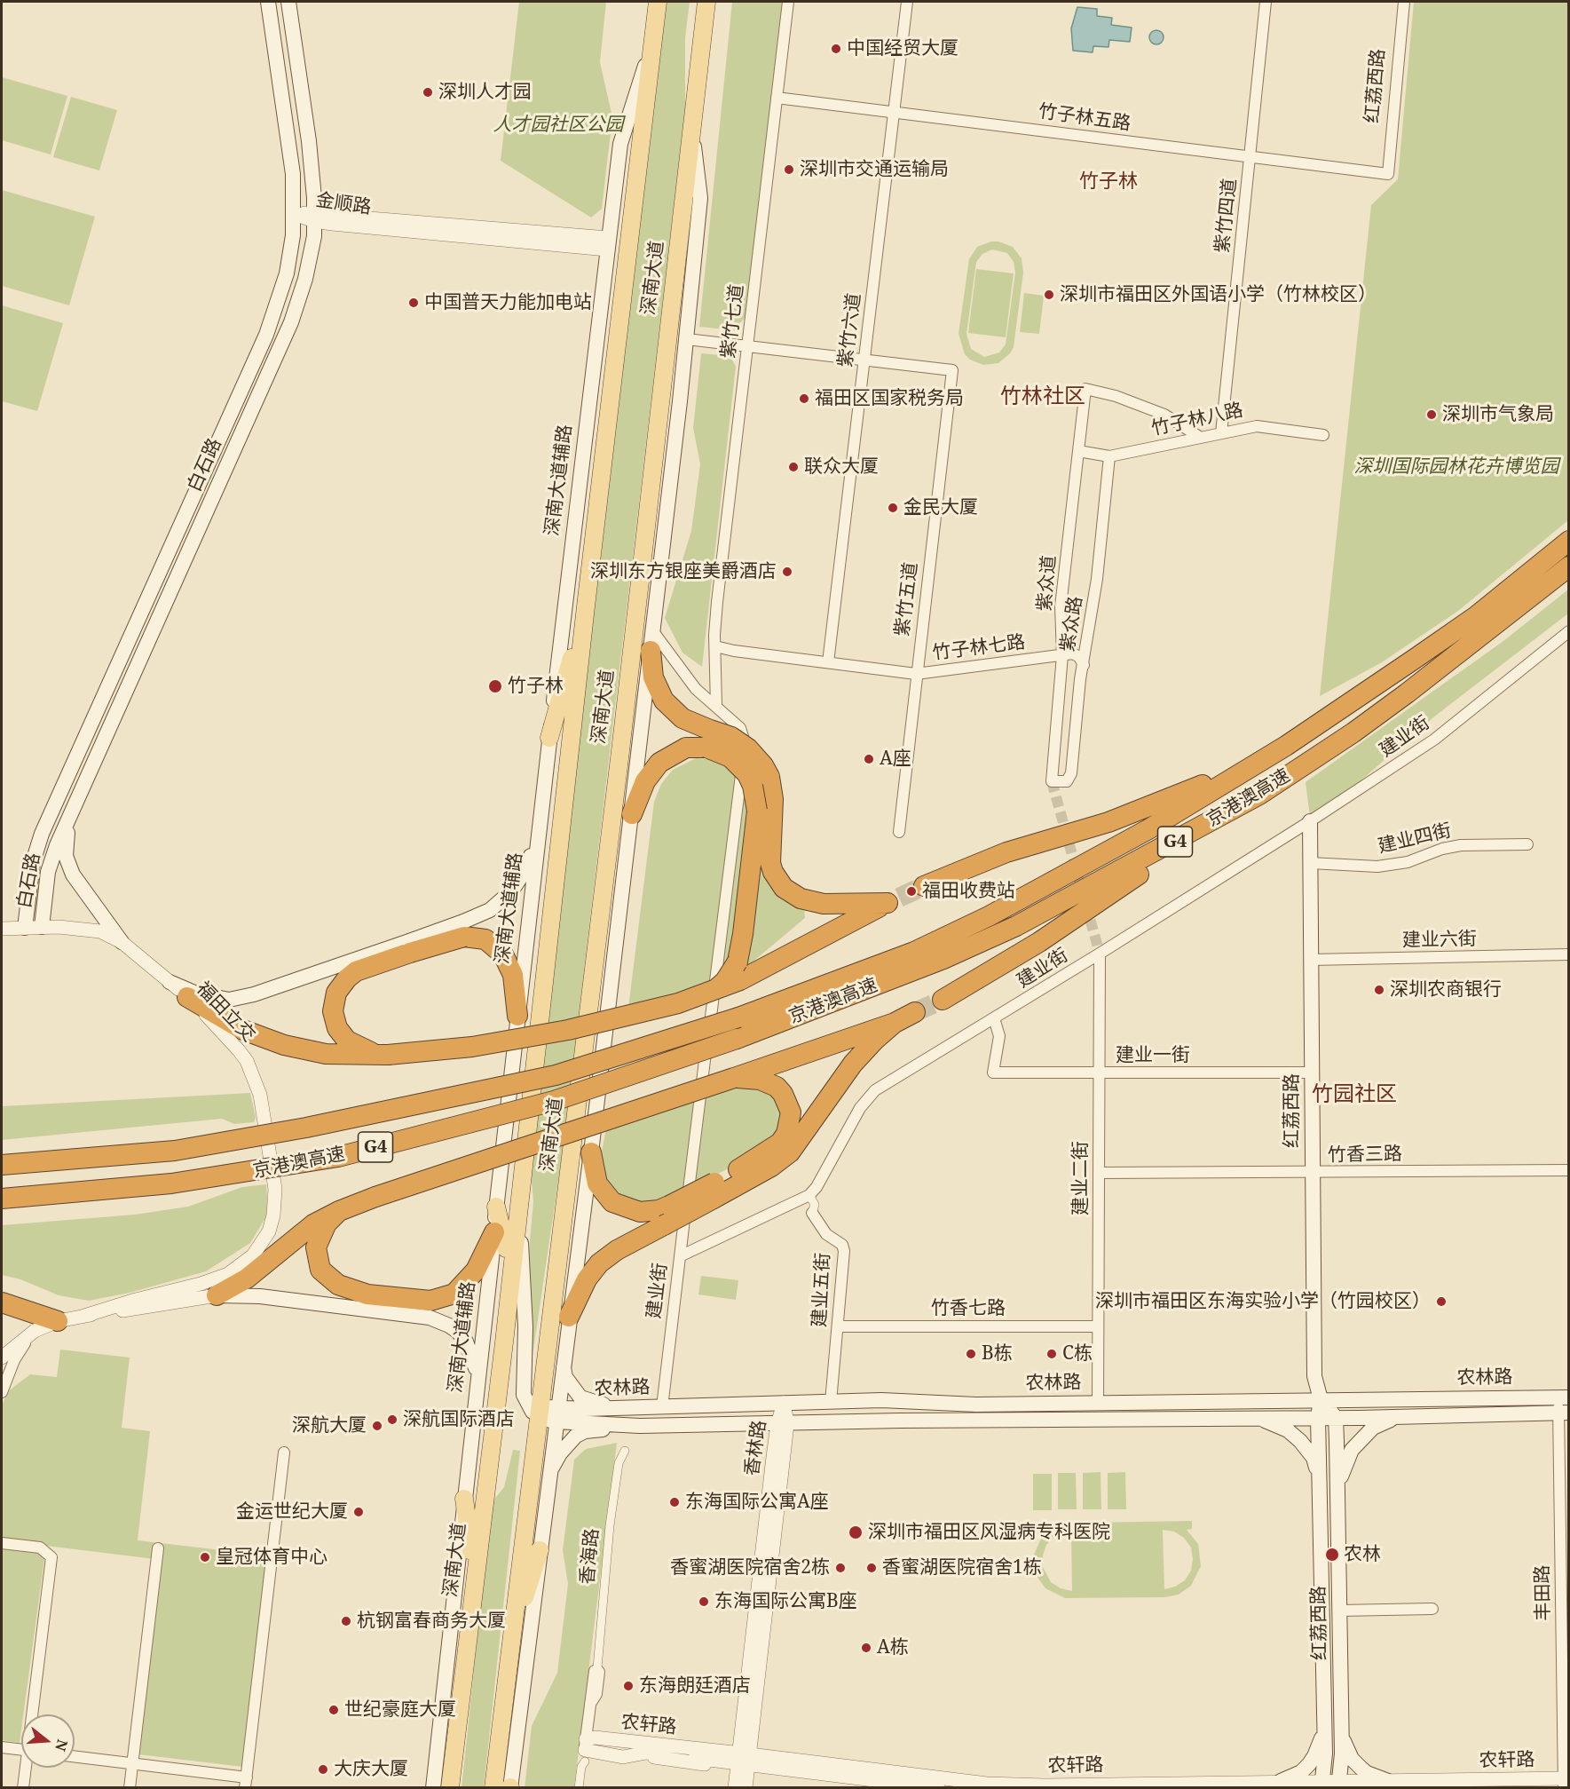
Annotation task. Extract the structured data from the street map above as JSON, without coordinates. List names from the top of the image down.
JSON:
{
  "streets": {
    "highway": ["京港澳高速", "G4"],
    "main road": [
      "红荔西路",
      "深南大道",
      "白石路",
      "深南大道辅路",
      "农林路"
    ],
    "street": [
      "竹子林五路",
      "金顺路",
      "紫竹四道",
      "紫竹七道",
      "紫竹六道",
      "竹子林八路",
      "紫众道",
      "紫竹五道",
      "紫众路",
      "竹子林七路",
      "建业街",
      "建业四街",
      "建业六街",
      "福田立交",
      "建业一街",
      "竹香三路",
      "建业二街",
      "建业五街",
      "竹香七路",
      "香林路",
      "香海路",
      "丰田路",
      "农轩路"
    ]
  },
  "crossings": [
    ["红荔西路", "竹子林五路"],
    ["红荔西路", "建业街"],
    ["红荔西路", "建业四街"],
    ["红荔西路", "建业六街"],
    ["红荔西路", "建业一街"],
    ["红荔西路", "竹香三路"],
    ["红荔西路", "农林路"],
    ["红荔西路", "农轩路"],
    ["竹子林五路", "紫竹四道"],
    ["竹子林五路", "紫竹七道"],
    ["竹子林五路", "紫竹六道"],
    ["金顺路", "白石路"],
    ["金顺路", "深南大道辅路"],
    ["紫竹四道", "竹子林八路"],
    ["深南大道", "深南大道辅路"],
    ["深南大道", "农林路"],
    ["紫竹七道", "竹子林七路"],
    ["紫竹六道", "紫竹五道"],
    ["紫竹六道", "竹子林七路"],
    ["竹子林八路", "紫众道"],
    ["竹子林八路", "紫众路"],
    ["白石路", "福田立交"],
    ["紫众道", "紫众路"],
    ["紫众道", "竹子林七路"],
    ["紫竹五道", "竹子林七路"],
    ["建业街", "建业一街"],
    ["建业街", "建业二街"],
    ["建业街", "建业五街"],
    ["建业街", "农林路"],
    ["建业一街", "建业二街"],
    ["竹香三路", "建业二街"],
    ["建业二街", "竹香七路"],
    ["建业二街", "农林路"],
    ["建业五街", "竹香七路"],
    ["建业五街", "农林路"],
    ["农林路", "香林路"],
    ["农林路", "丰田路"],
    ["香林路", "农轩路"],
    ["丰田路", "农轩路"]
  ],
  "districts": ["竹子林", "竹林社区", "竹园社区"],
  "parks": ["人才园社区公园", "深圳国际园林花卉博览园"],
  "places": [
    "中国经贸大厦",
    "深圳人才园",
    "深圳市交通运输局",
    "深圳市福田区外国语小学（竹林校区）",
    "中国普天力能加电站",
    "福田区国家税务局",
    "深圳市气象局",
    "联众大厦",
    "金民大厦",
    "深圳东方银座美爵酒店",
    "竹子林",
    "A座",
    "福田收费站",
    "深圳农商银行",
    "深圳市福田区东海实验小学（竹园校区）",
    "B栋",
    "C栋",
    "深航国际酒店",
    "深航大厦",
    "东海国际公寓A座",
    "金运世纪大厦",
    "深圳市福田区风湿病专科医院",
    "农林",
    "皇冠体育中心",
    "香蜜湖医院宿舍2栋",
    "香蜜湖医院宿舍1栋",
    "东海国际公寓B座",
    "杭钢富春商务大厦",
    "A栋",
    "东海朗廷酒店",
    "世纪豪庭大厦",
    "大庆大厦"
  ],
  "north": "right"
}
